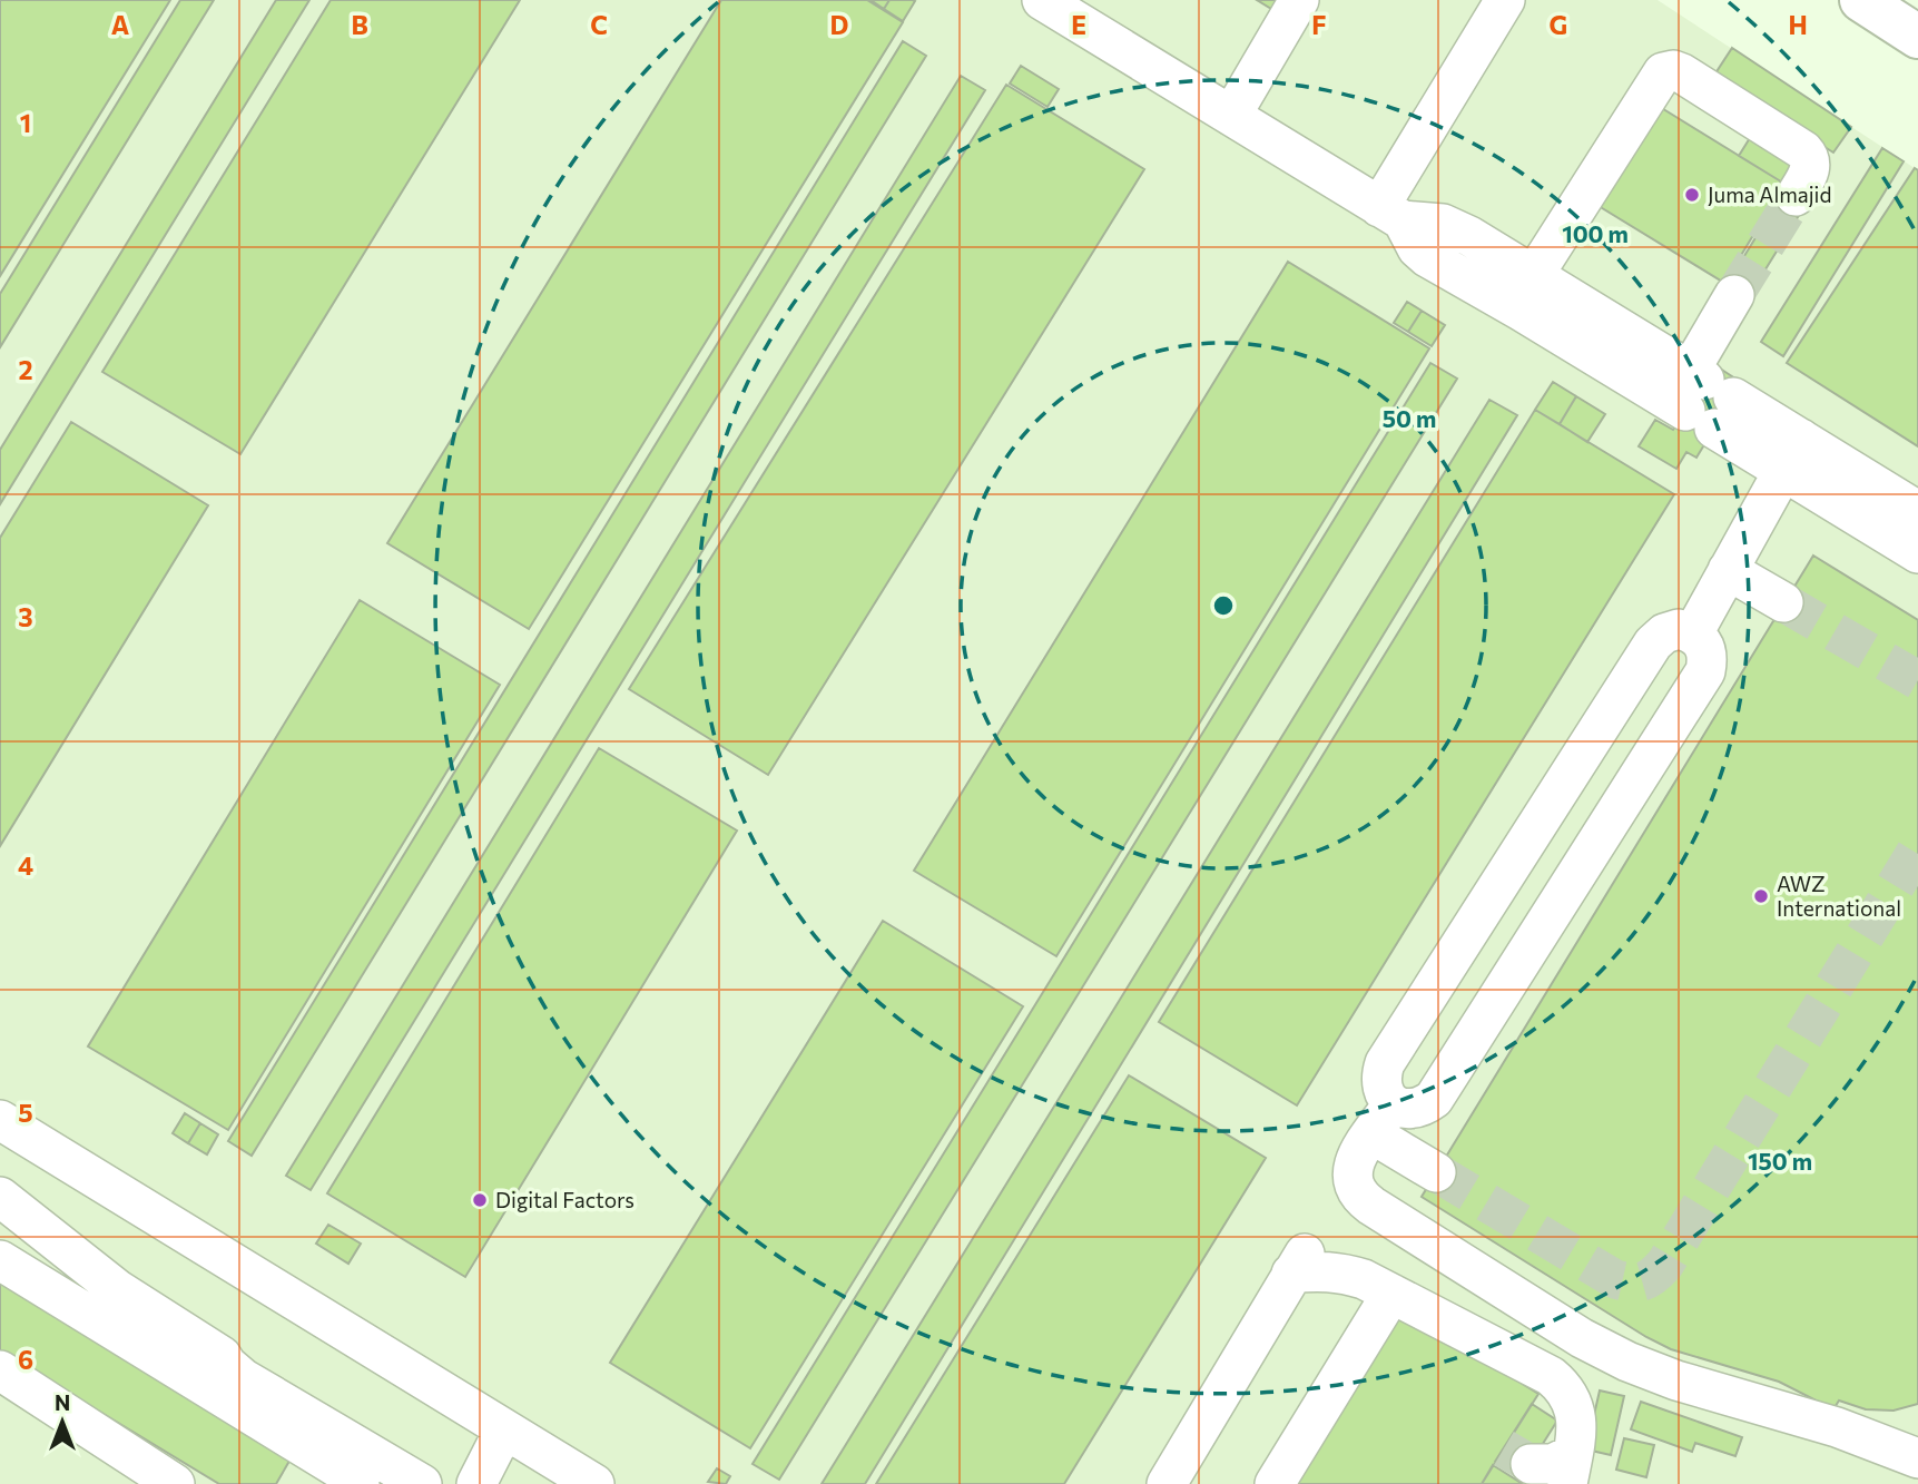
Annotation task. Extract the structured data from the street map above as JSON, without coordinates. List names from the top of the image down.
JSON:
{
  "places": ["Juma Almajid", "AWZ International", "Digital Factors"],
  "north": "top",
  "grid": {
    "columns": [
      "A",
      "B",
      "C",
      "D",
      "E",
      "F",
      "G",
      "H"
    ],
    "rows": [
      "1",
      "2",
      "3",
      "4",
      "5",
      "6"
    ]
  },
  "rings": ["100 m", "50 m", "150 m"]
}
